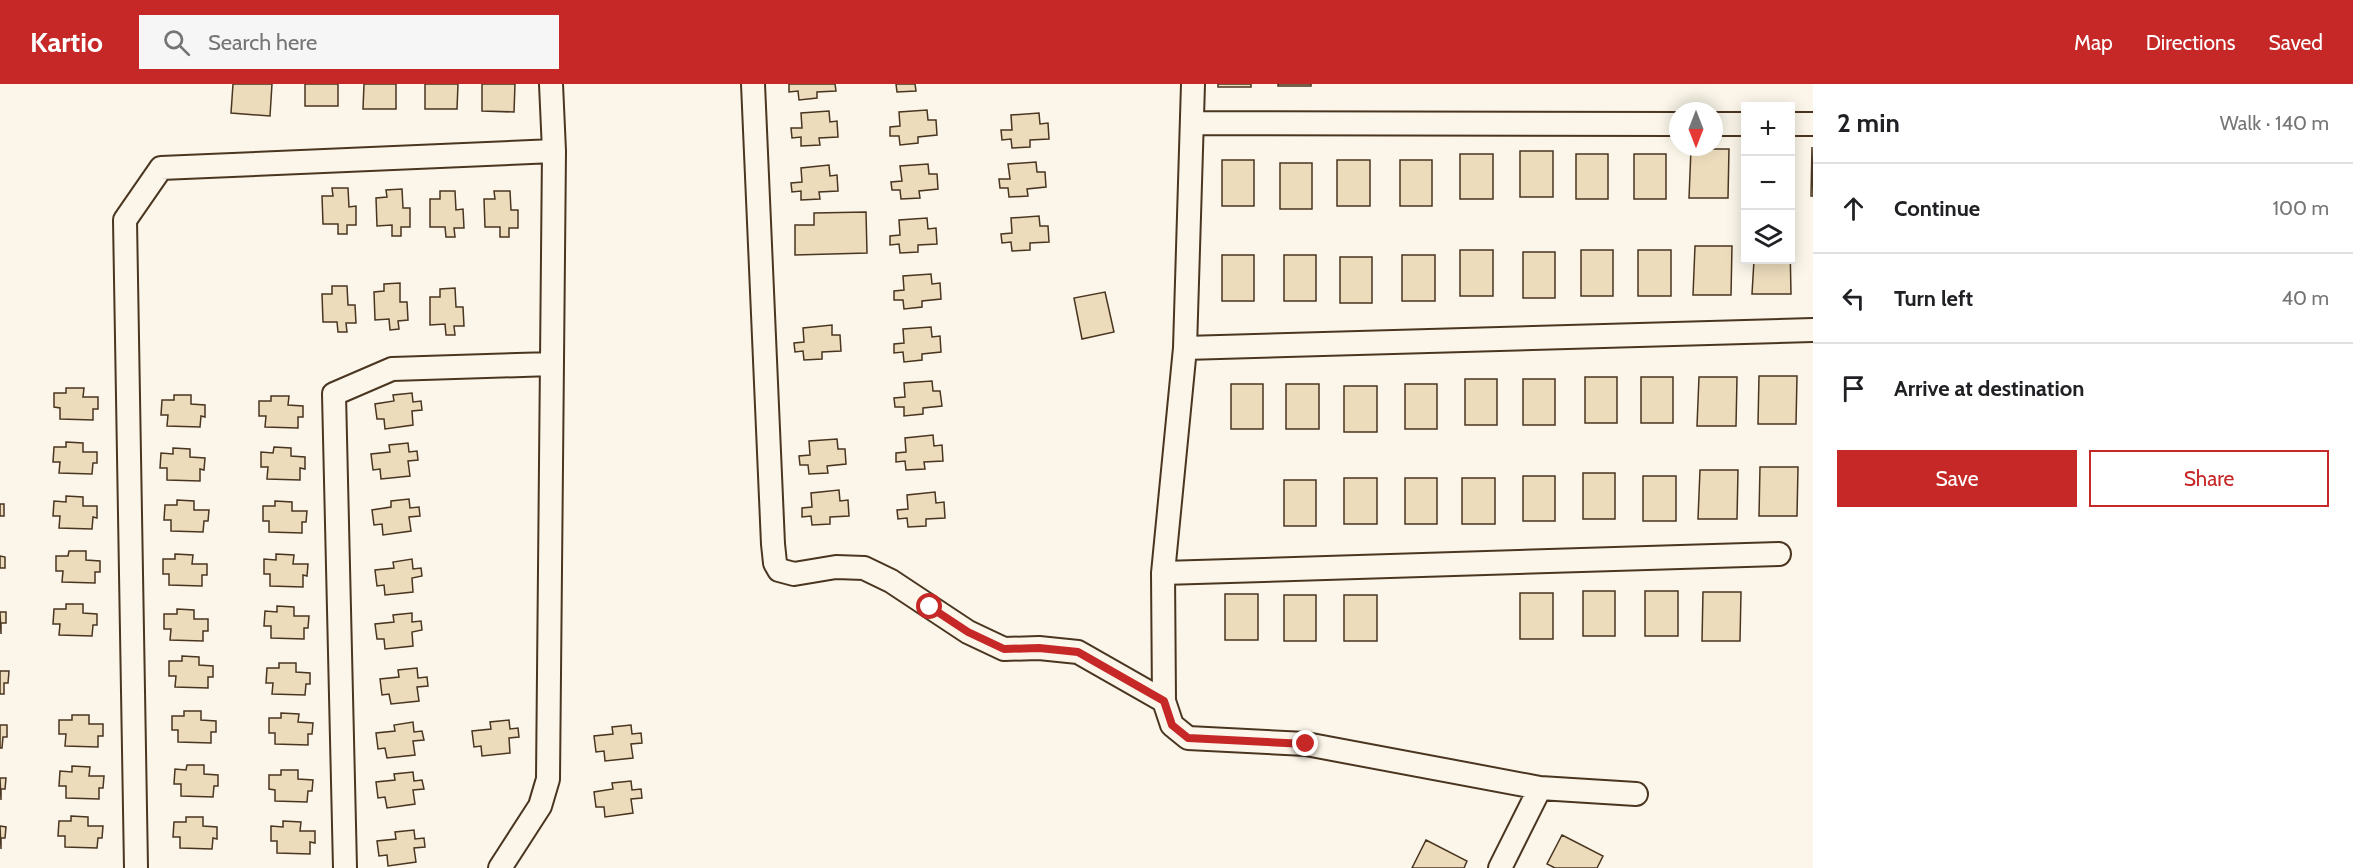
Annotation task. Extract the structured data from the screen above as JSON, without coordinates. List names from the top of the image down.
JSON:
{
  "north": "bottom",
  "page": {
    "header": "Kartio",
    "search": "Search here",
    "nav": ["Map", "Directions", "Saved"],
    "heading": ["2 min", "Walk · 140 m"],
    "map_buttons": ["+", "−"],
    "list": [
      ["Continue", "100 m"],
      ["Turn left", "40 m"],
      "Arrive at destination"
    ],
    "buttons": ["Save", "Share"]
  }
}
